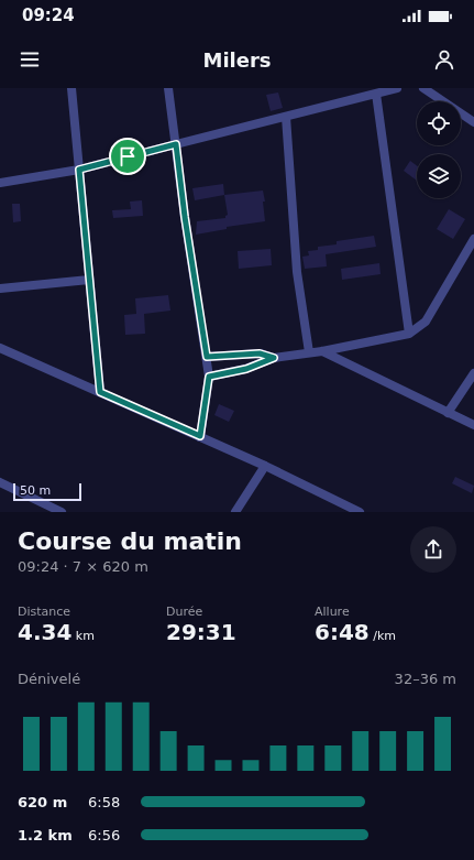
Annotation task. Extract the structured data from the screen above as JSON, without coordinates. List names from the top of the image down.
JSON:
{
  "scale_bar": "50 m",
  "page": {
    "status": "09:24",
    "header": "Milers",
    "scale": "50 m",
    "heading": ["Course du matin", "09:24 · 7 × 620 m"],
    "stats": [
      ["Distance", "4.34 km"],
      ["Durée", "29:31"],
      ["Allure", "6:48 /km"]
    ],
    "chart": ["Dénivelé", "32–36 m"],
    "list": [
      {
        "name": "620 m",
        "note": "6:58"
      },
      {
        "name": "1.2 km",
        "note": "6:56"
      }
    ]
  }
}
